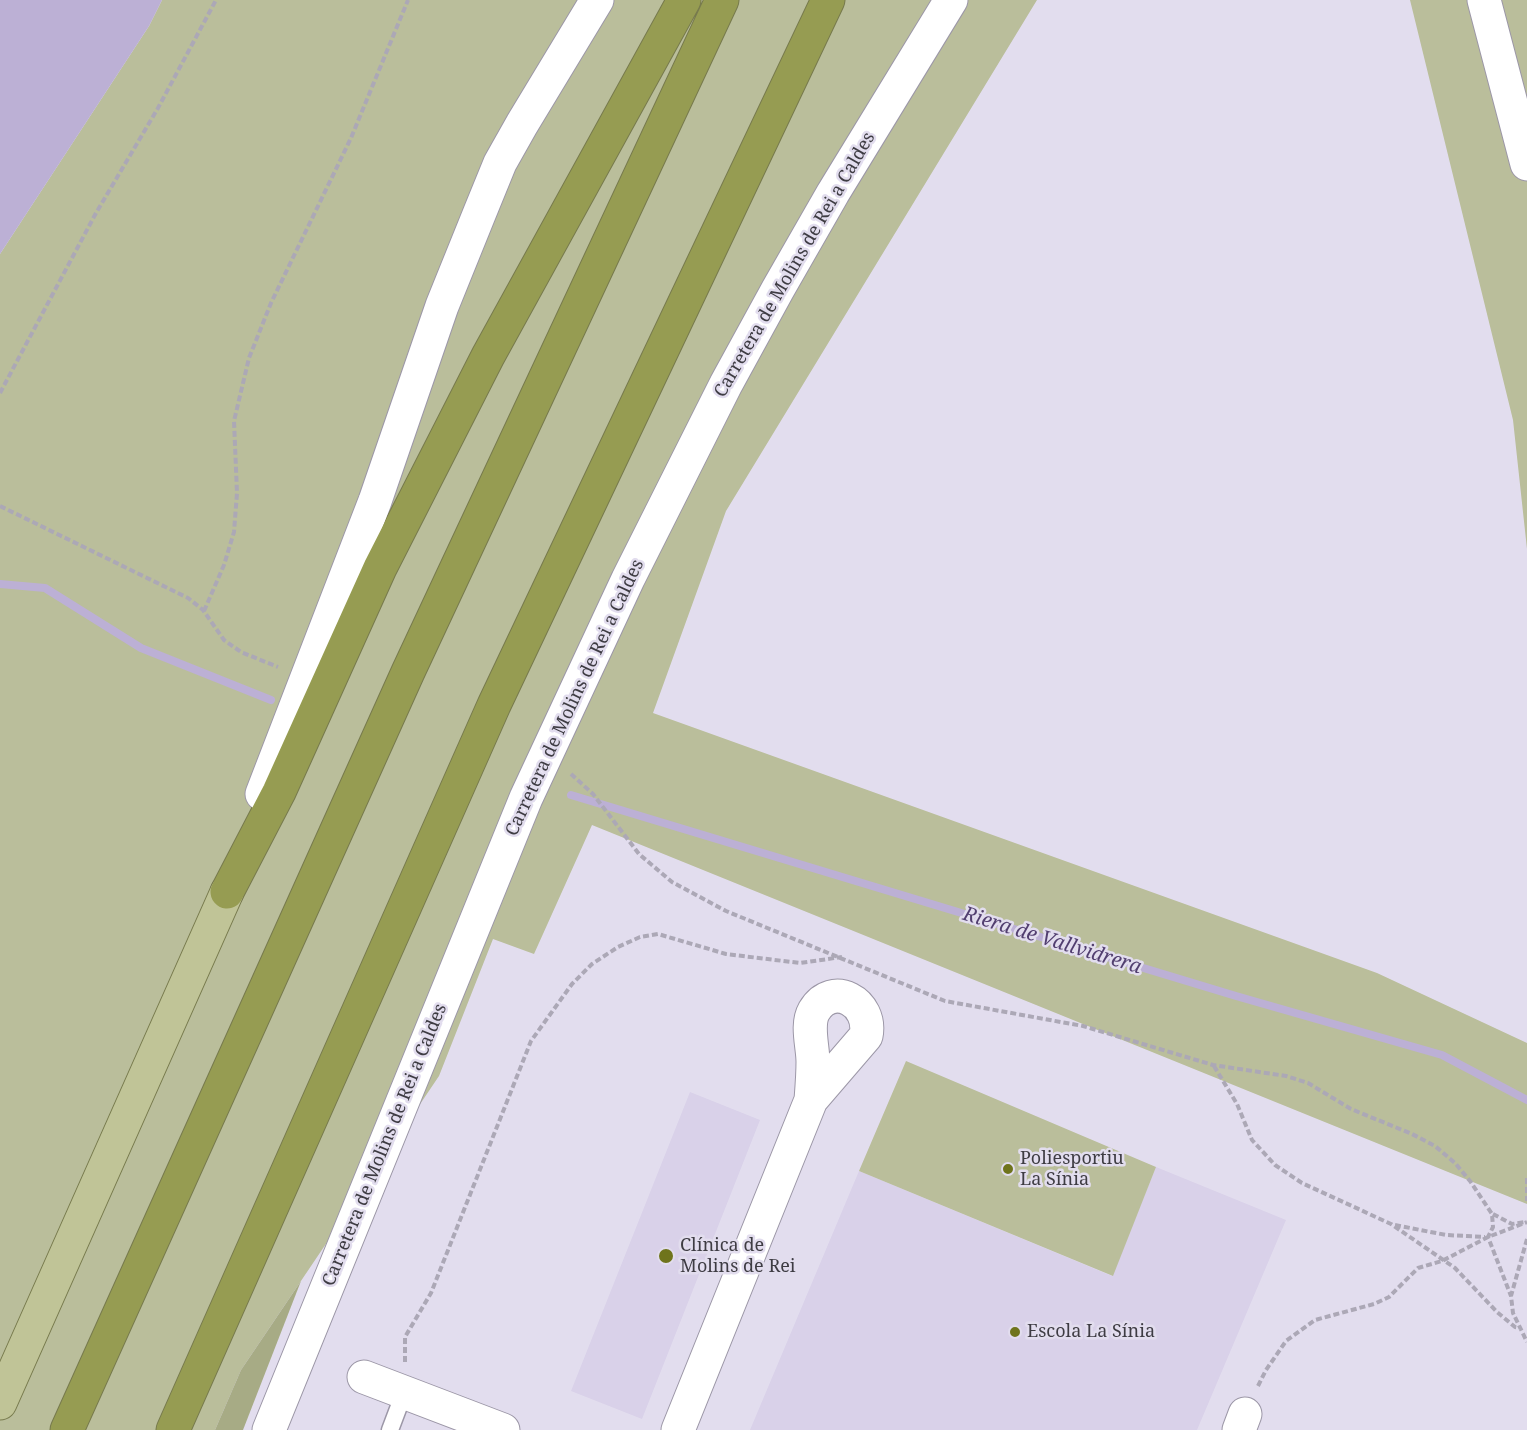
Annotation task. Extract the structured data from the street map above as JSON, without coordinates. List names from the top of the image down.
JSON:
{
  "streets": {
    "main road": ["Carretera de Molins de Rei a Caldes"]
  },
  "water": ["Riera de Vallvidrera"],
  "places": ["Poliesportiu La Sínia", "Clínica de Molins de Rei", "Escola La Sínia"]
}
